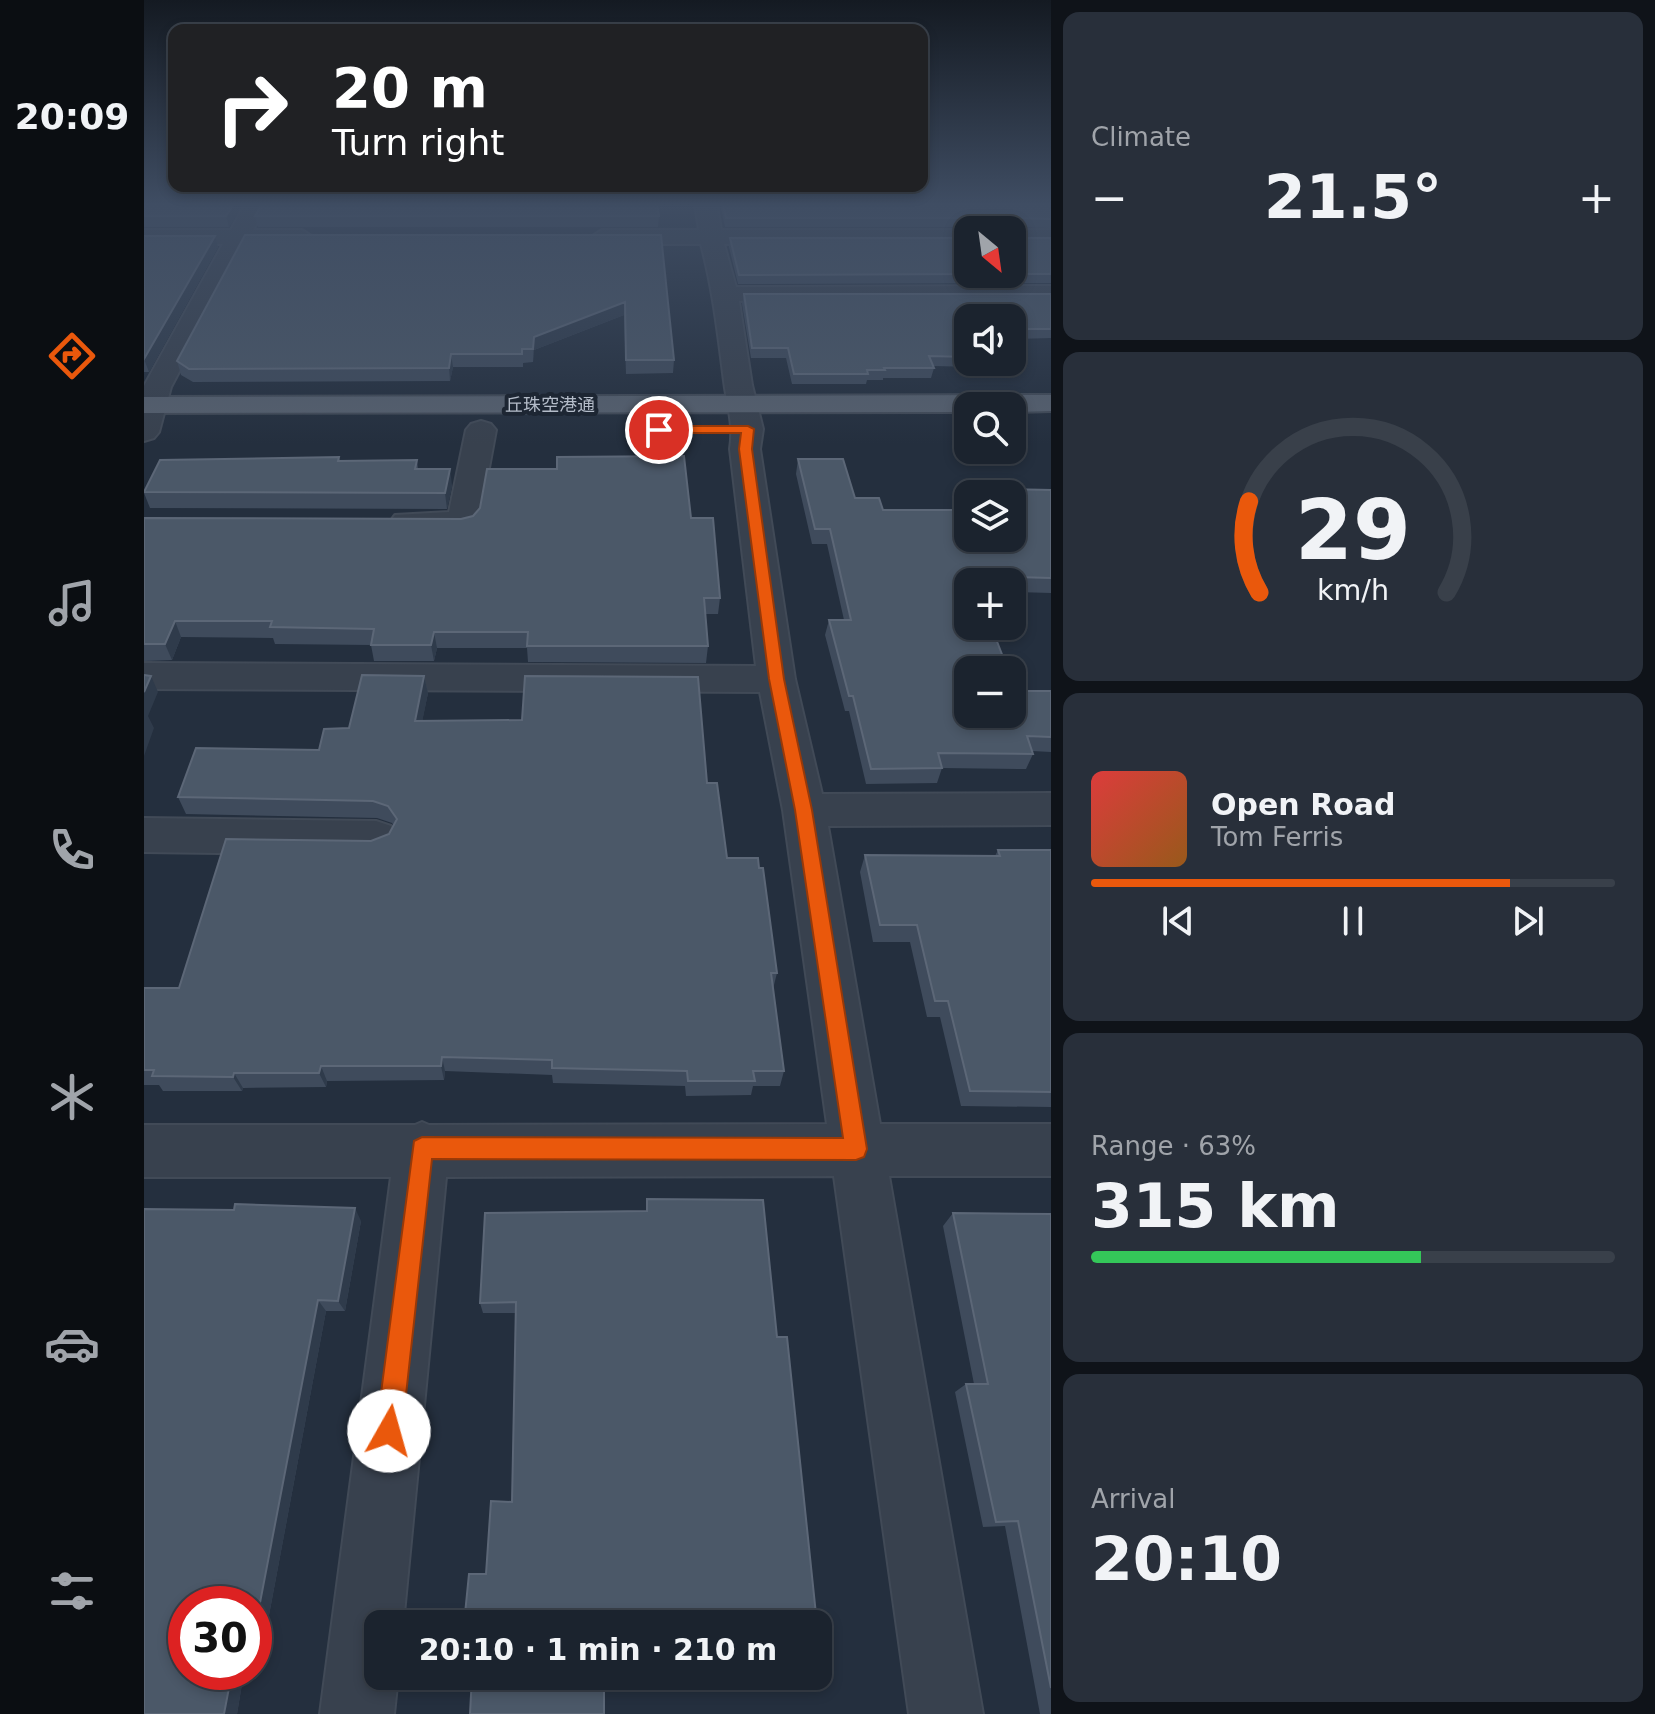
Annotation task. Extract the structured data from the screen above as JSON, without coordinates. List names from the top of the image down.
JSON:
{
  "streets": {
    "main road": ["丘珠空港通"]
  },
  "north": "bottom right",
  "page": {
    "tabs": "20:09",
    "tile": [
      "Climate",
      ["Range · 63%", "315 km"],
      ["Arrival", "20:10"]
    ],
    "turn": ["20 m", "Turn right"],
    "heat": ["−", "21.5°", "+"],
    "map_buttons": ["+", "−"],
    "song": ["Open Road", "Tom Ferris"],
    "limit": "30",
    "trip": "20:10 · 1 min · 210 m",
    "gauge": ["29", "km/h"]
  }
}
